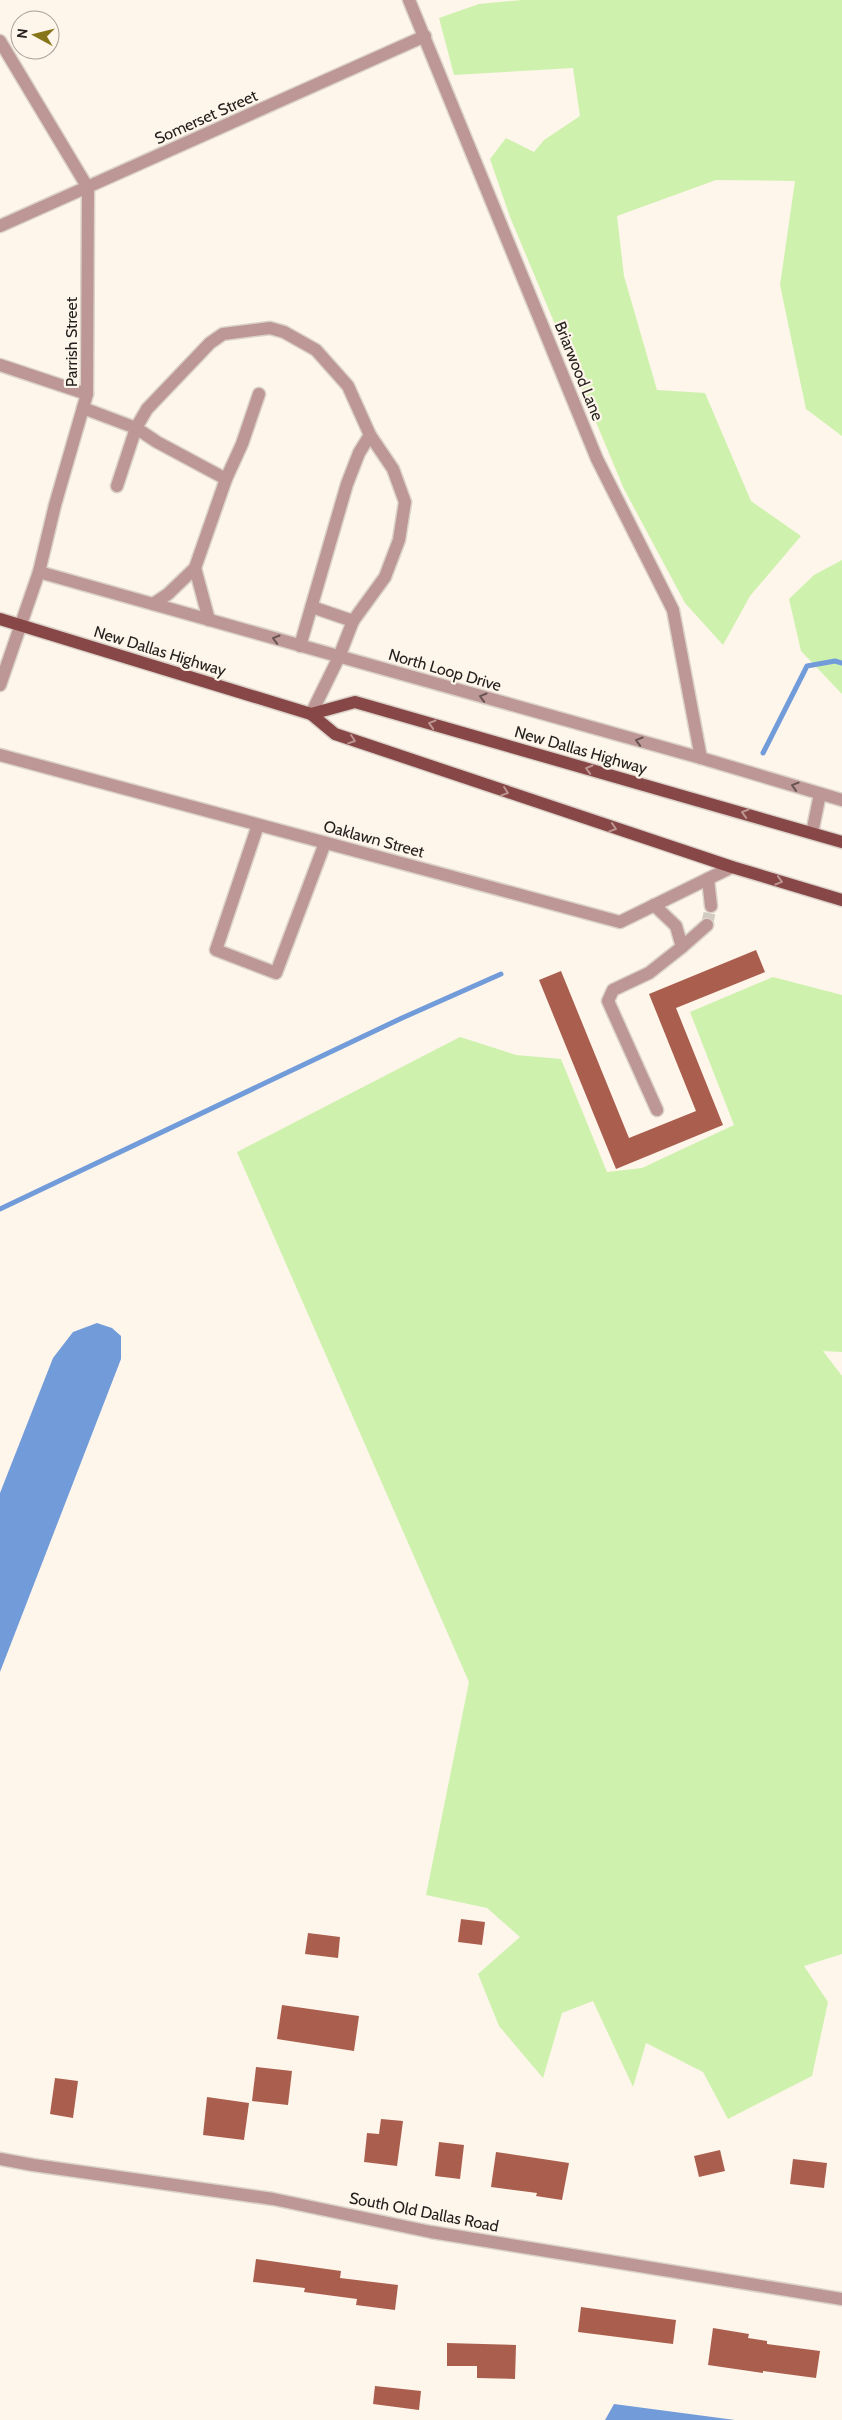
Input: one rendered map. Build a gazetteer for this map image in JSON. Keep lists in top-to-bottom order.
{
  "streets": {
    "main road": ["New Dallas Highway"],
    "street": [
      "Somerset Street",
      "Parrish Street",
      "Briarwood Lane",
      "North Loop Drive",
      "Oaklawn Street",
      "South Old Dallas Road"
    ]
  },
  "crossings": [
    ["Somerset Street", "Parrish Street"],
    ["Somerset Street", "Briarwood Lane"],
    ["Parrish Street", "New Dallas Highway"],
    ["Parrish Street", "North Loop Drive"],
    ["Briarwood Lane", "North Loop Drive"],
    ["New Dallas Highway", "Oaklawn Street"]
  ],
  "one_way": ["North Loop Drive"],
  "north": "left"
}
